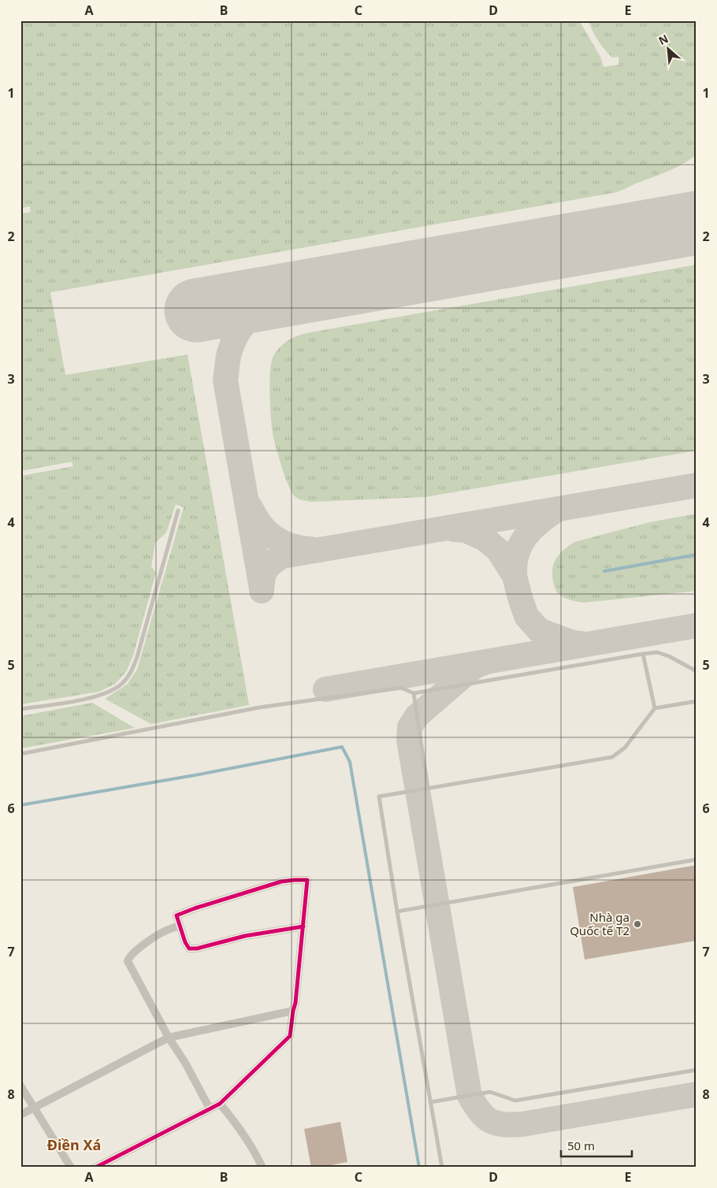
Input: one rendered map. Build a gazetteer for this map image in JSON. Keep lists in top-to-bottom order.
{
  "districts": ["Điền Xá"],
  "places": ["Nhà ga Quốc tế T2"],
  "scale_bar": "50 m",
  "north": "top left",
  "grid": {
    "columns": [
      "A",
      "B",
      "C",
      "D",
      "E"
    ],
    "rows": [
      "1",
      "2",
      "3",
      "4",
      "5",
      "6",
      "7",
      "8"
    ]
  }
}
